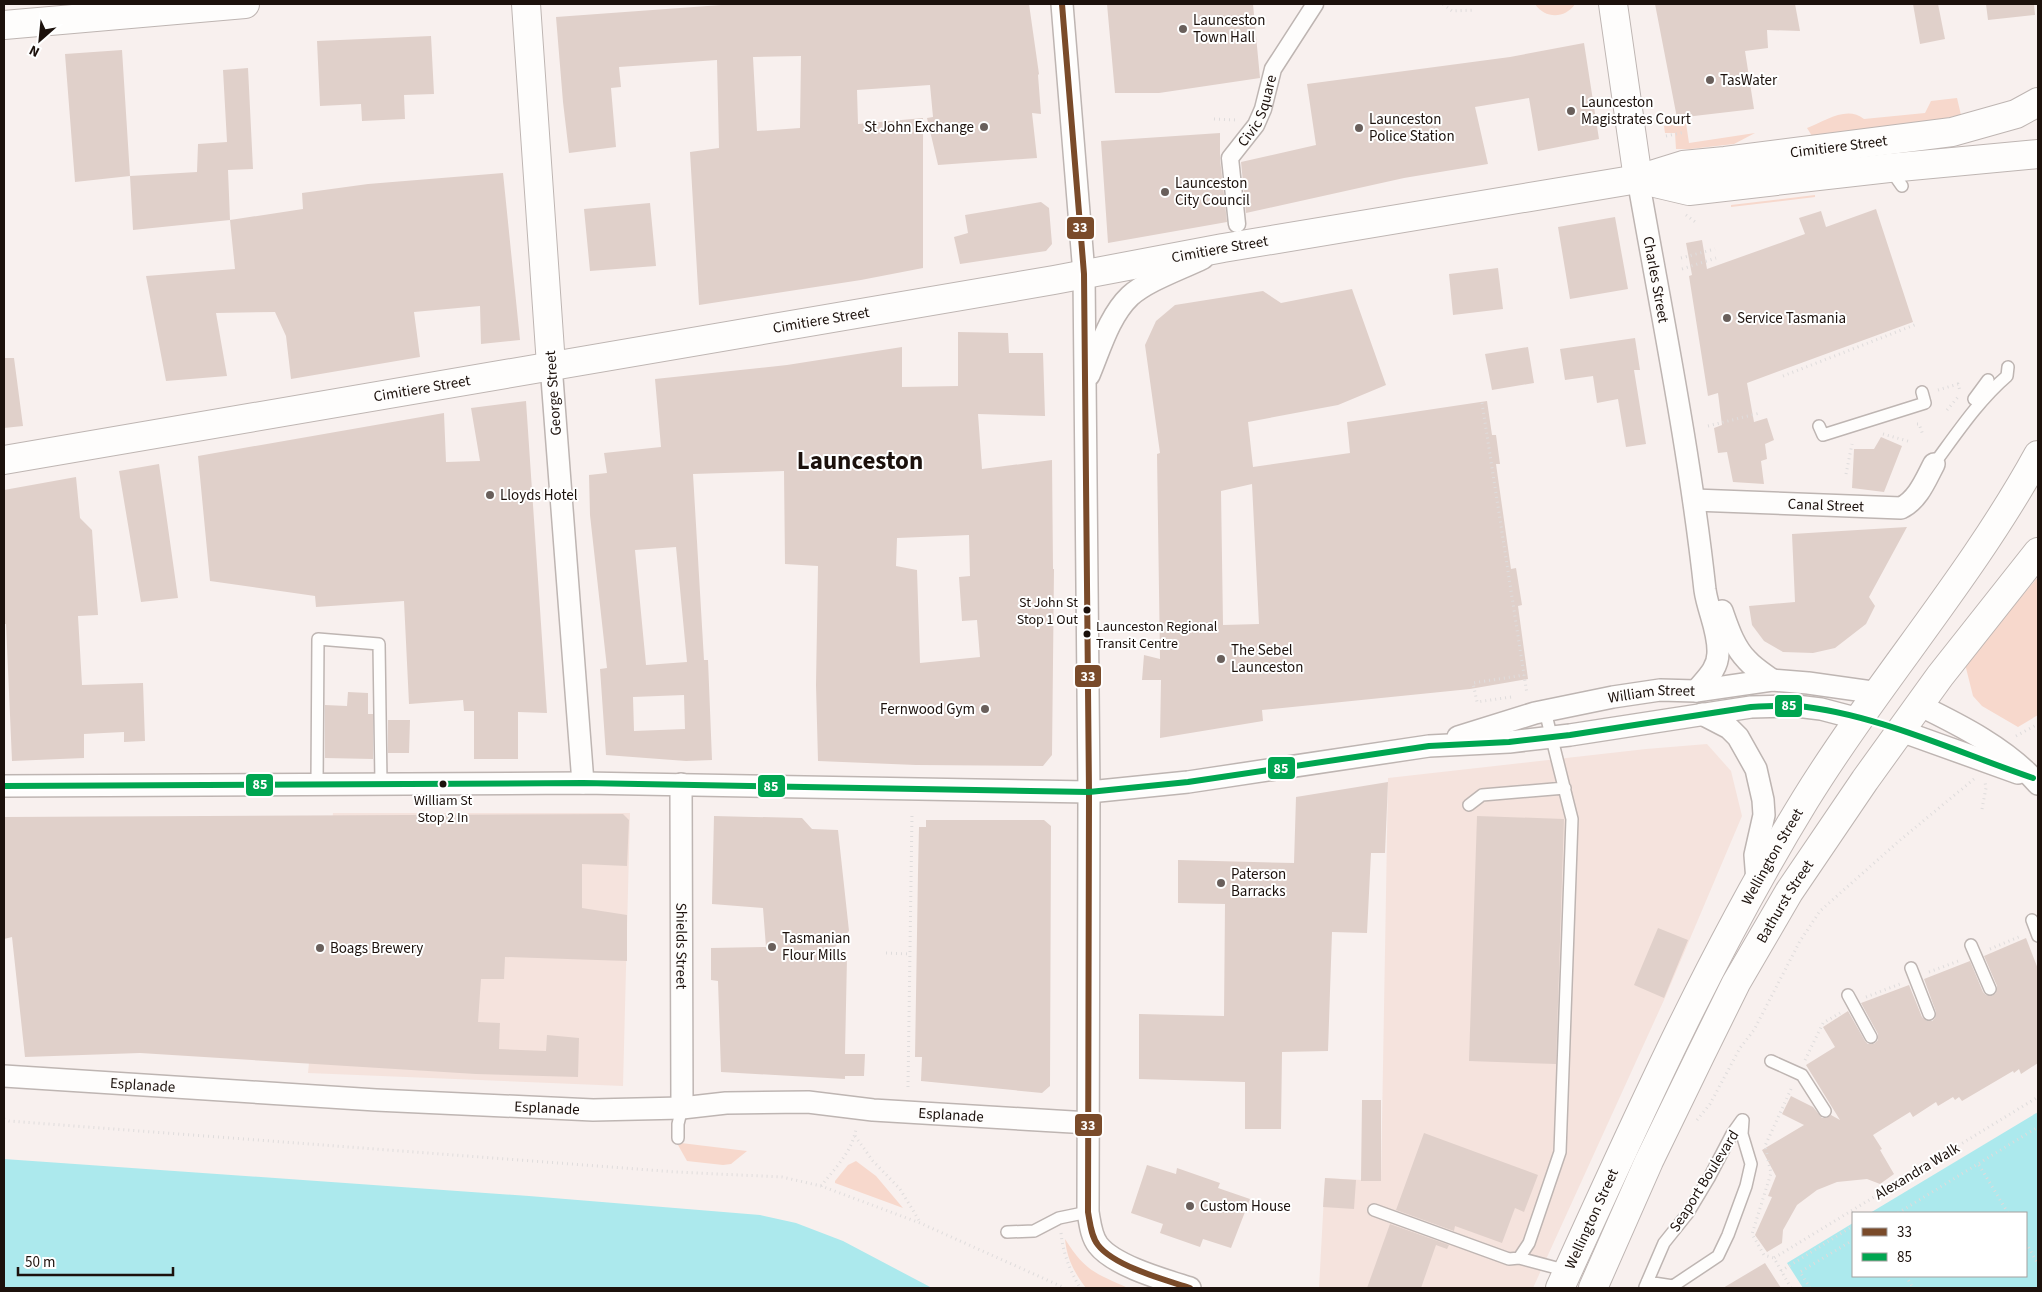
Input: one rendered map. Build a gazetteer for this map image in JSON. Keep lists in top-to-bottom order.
{
  "streets": {
    "main road": [
      "Cimitiere Street",
      "Charles Street",
      "George Street",
      "Wellington Street",
      "Bathurst Street"
    ],
    "street": [
      "Civic Square",
      "Canal Street",
      "William Street",
      "Shields Street",
      "Esplanade"
    ],
    "lane": ["Seaport Boulevard"],
    "path": ["Alexandra Walk"]
  },
  "crossings": [
    ["Cimitiere Street", "Charles Street"],
    ["Cimitiere Street", "George Street"],
    ["Charles Street", "Canal Street"],
    ["Charles Street", "William Street"],
    ["George Street", "William Street"],
    ["William Street", "Wellington Street"],
    ["William Street", "Shields Street"],
    ["Shields Street", "Esplanade"]
  ],
  "districts": ["Launceston"],
  "places": [
    "Launceston Town Hall",
    "TasWater",
    "Launceston Magistrates Court",
    "St John Exchange",
    "Launceston Police Station",
    "Launceston City Council",
    "Service Tasmania",
    "Lloyds Hotel",
    "St John St Stop 1 Out",
    "Launceston Regional Transit Centre",
    "The Sebel Launceston",
    "Fernwood Gym",
    "William St Stop 2 In",
    "Paterson Barracks",
    "Tasmanian Flour Mills",
    "Boags Brewery",
    "Custom House"
  ],
  "lines": ["transit line 33", "transit line 85"],
  "legend": ["33", "85"],
  "scale_bar": "50 m",
  "north": "bottom left"
}
